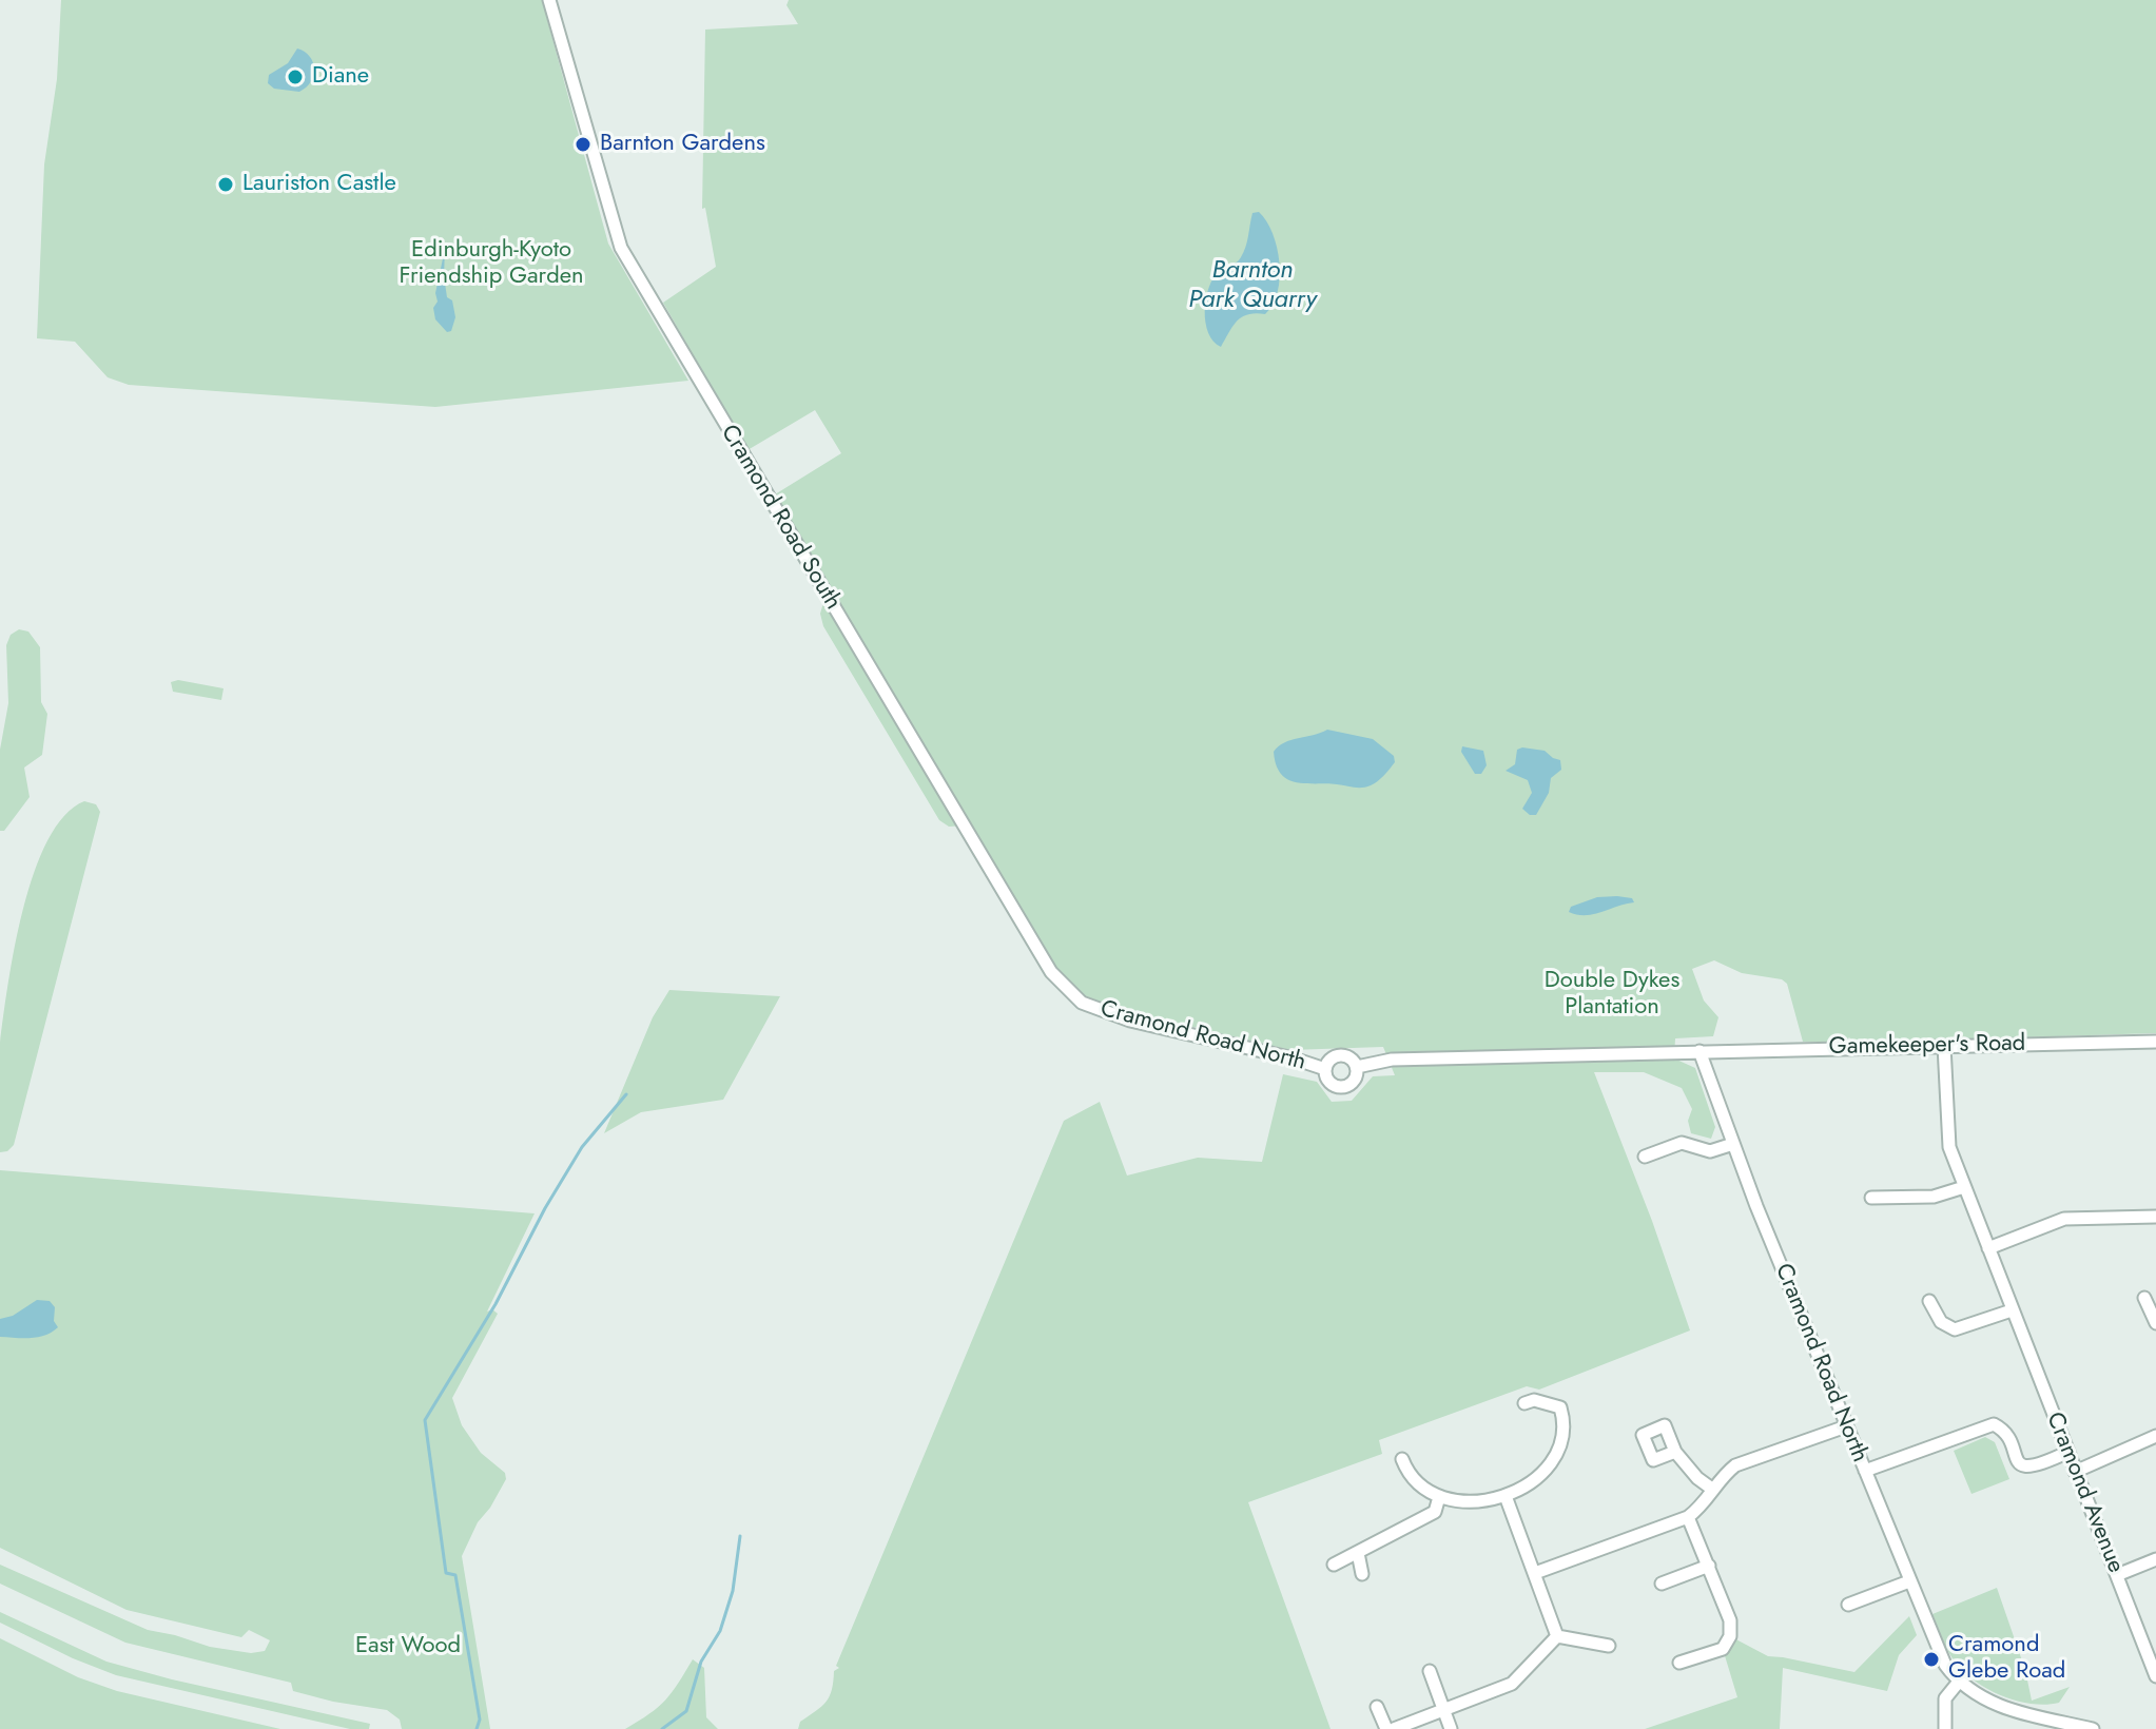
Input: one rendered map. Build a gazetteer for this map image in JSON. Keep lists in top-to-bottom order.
{
  "streets": {
    "street": [
      "Cramond Road South",
      "Cramond Road North",
      "Gamekeeper's Road",
      "Cramond Avenue"
    ]
  },
  "crossings": [
    ["Cramond Road South", "Cramond Road North"],
    ["Cramond Road North", "Gamekeeper's Road"],
    ["Gamekeeper's Road", "Cramond Avenue"]
  ],
  "water": ["Barnton Park Quarry"],
  "parks": ["Edinburgh-Kyoto Friendship Garden", "Double Dykes Plantation", "East Wood"],
  "places": [
    "Diane",
    "Barnton Gardens",
    "Lauriston Castle",
    "Cramond Glebe Road"
  ]
}
